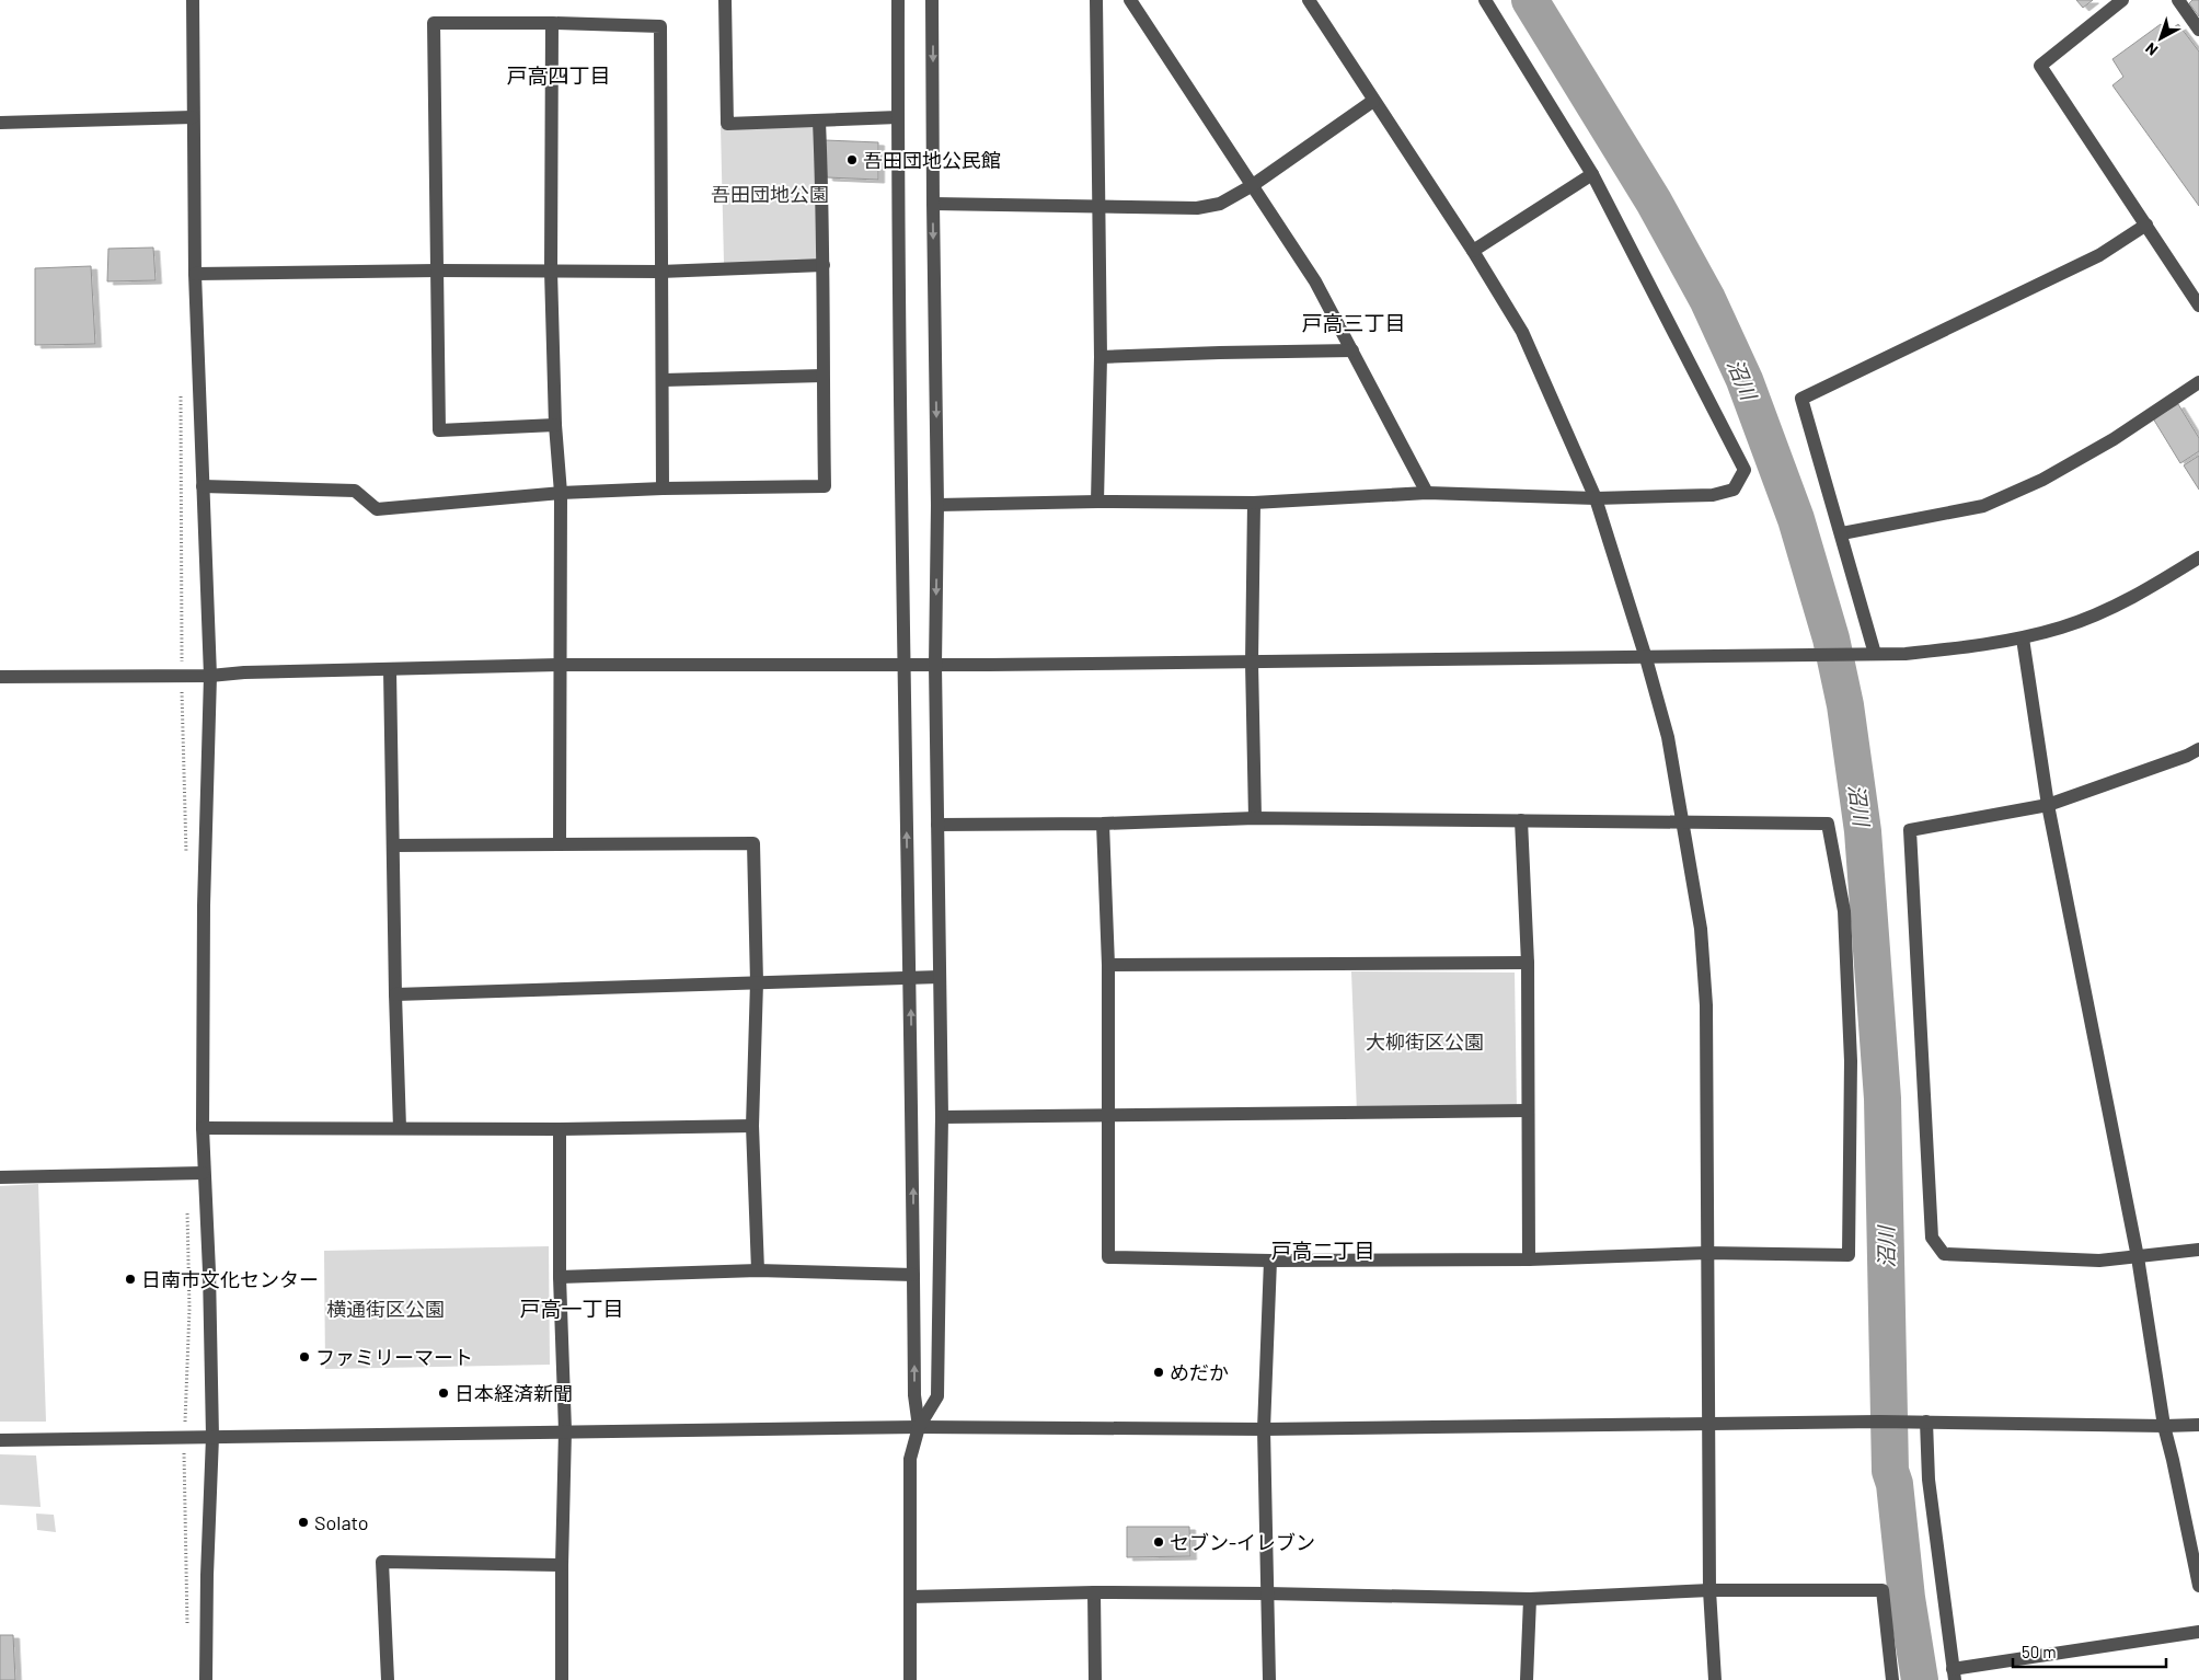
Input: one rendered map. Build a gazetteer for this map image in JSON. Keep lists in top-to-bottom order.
{
  "districts": [
    "戸高四丁目",
    "戸高三丁目",
    "戸高二丁目",
    "戸高一丁目"
  ],
  "water": ["沼川"],
  "parks": ["吾田団地公園", "大柳街区公園", "横通街区公園"],
  "places": [
    "吾田団地公民館",
    "日南市文化センター",
    "ファミリーマート",
    "めだか",
    "日本経済新聞",
    "Solato",
    "セブン-イレブン"
  ],
  "scale_bar": "50 m",
  "north": "bottom left"
}
